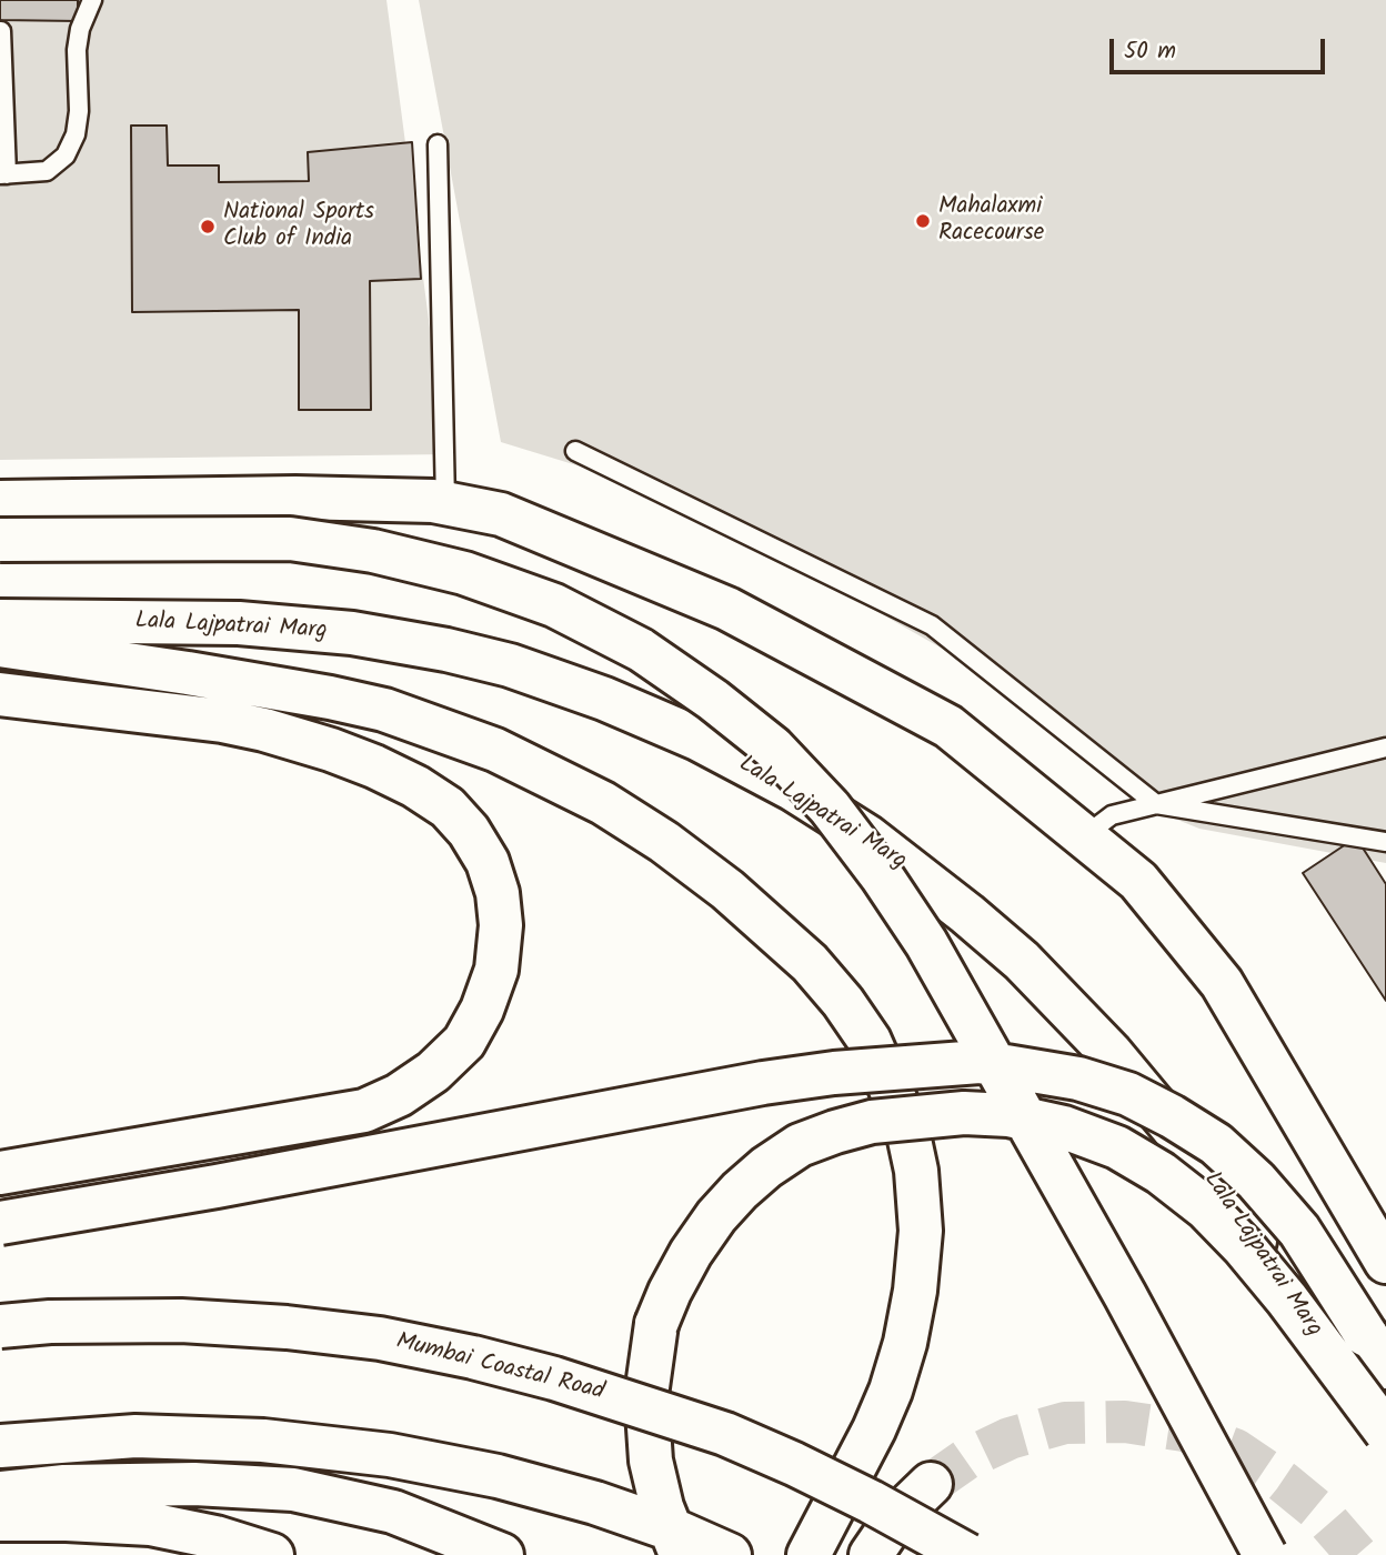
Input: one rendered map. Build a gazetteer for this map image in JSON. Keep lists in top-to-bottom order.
{
  "streets": {
    "main road": ["Lala Lajpatrai Marg", "Mumbai Coastal Road"]
  },
  "places": ["Mahalaxmi Racecourse", "National Sports Club of India"],
  "scale_bar": "50 m"
}
